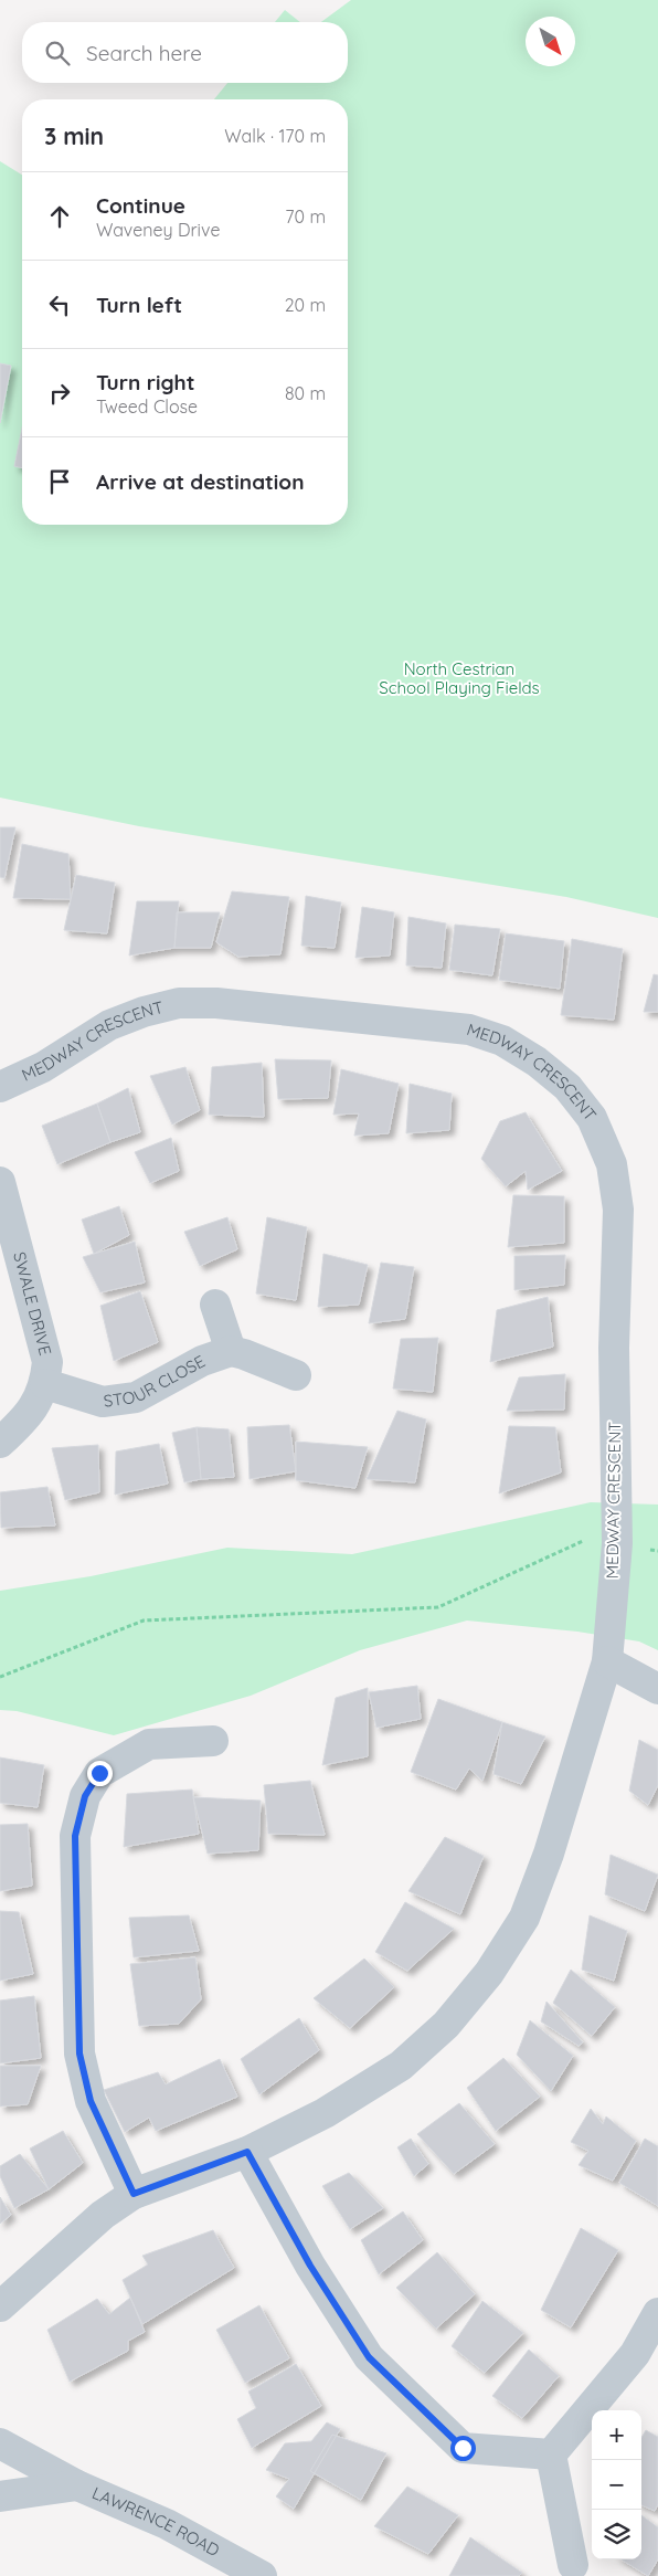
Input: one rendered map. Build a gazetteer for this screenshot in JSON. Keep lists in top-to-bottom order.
{
  "streets": {
    "street": [
      "MEDWAY CRESCENT",
      "SWALE DRIVE",
      "STOUR CLOSE",
      "LAWRENCE ROAD"
    ]
  },
  "crossings": [
    ["SWALE DRIVE", "STOUR CLOSE"]
  ],
  "parks": ["North Cestrian School Playing Fields"],
  "north": "bottom right",
  "page": {
    "search": "Search here",
    "heading": ["3 min", "Walk · 170 m"],
    "list": [
      ["Continue", "Waveney Drive", "70 m"],
      ["Turn left", "20 m"],
      ["Turn right", "Tweed Close", "80 m"],
      "Arrive at destination"
    ],
    "map_buttons": ["+", "−"]
  }
}
